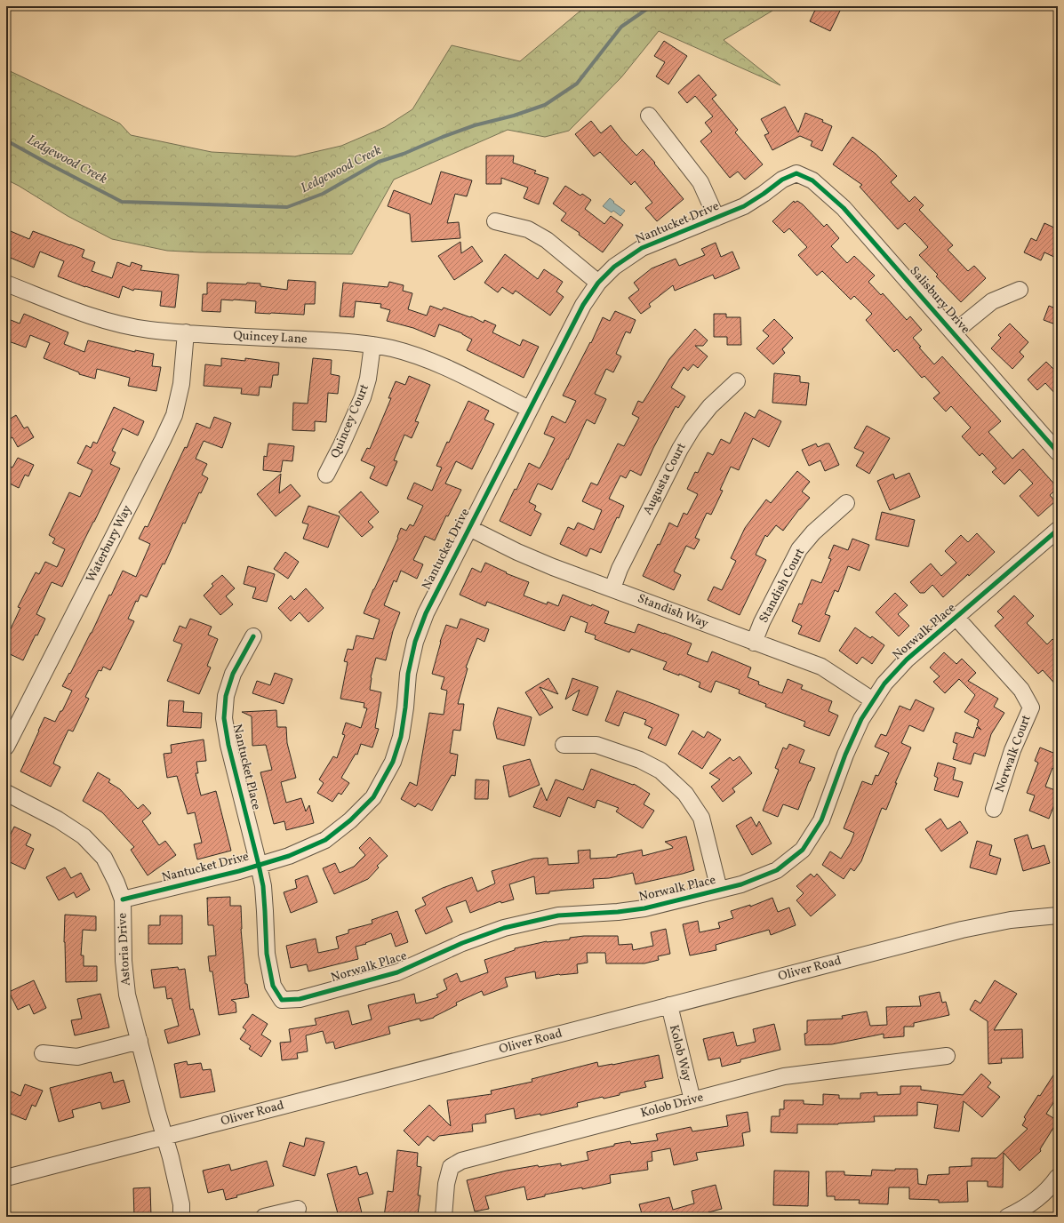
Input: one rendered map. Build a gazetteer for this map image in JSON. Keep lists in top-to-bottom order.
{
  "streets": {
    "street": [
      "Nantucket Drive",
      "Salisbury Drive",
      "Quincey Lane",
      "Quincey Court",
      "Augusta Court",
      "Waterbury Way",
      "Standish Court",
      "Standish Way",
      "Norwalk Place",
      "Norwalk Court",
      "Nantucket Place",
      "Astoria Drive",
      "Oliver Road",
      "Kolob Way",
      "Kolob Drive"
    ]
  },
  "crossings": [
    ["Nantucket Drive", "Salisbury Drive"],
    ["Nantucket Drive", "Quincey Lane"],
    ["Nantucket Drive", "Standish Way"],
    ["Nantucket Drive", "Norwalk Place"],
    ["Nantucket Drive", "Nantucket Place"],
    ["Nantucket Drive", "Astoria Drive"],
    ["Quincey Lane", "Quincey Court"],
    ["Quincey Lane", "Waterbury Way"],
    ["Augusta Court", "Standish Way"],
    ["Standish Court", "Standish Way"],
    ["Standish Way", "Norwalk Place"],
    ["Norwalk Place", "Norwalk Court"],
    ["Norwalk Place", "Nantucket Place"],
    ["Astoria Drive", "Oliver Road"],
    ["Oliver Road", "Kolob Way"],
    ["Kolob Way", "Kolob Drive"]
  ],
  "water": ["Ledgewood Creek"]
}
